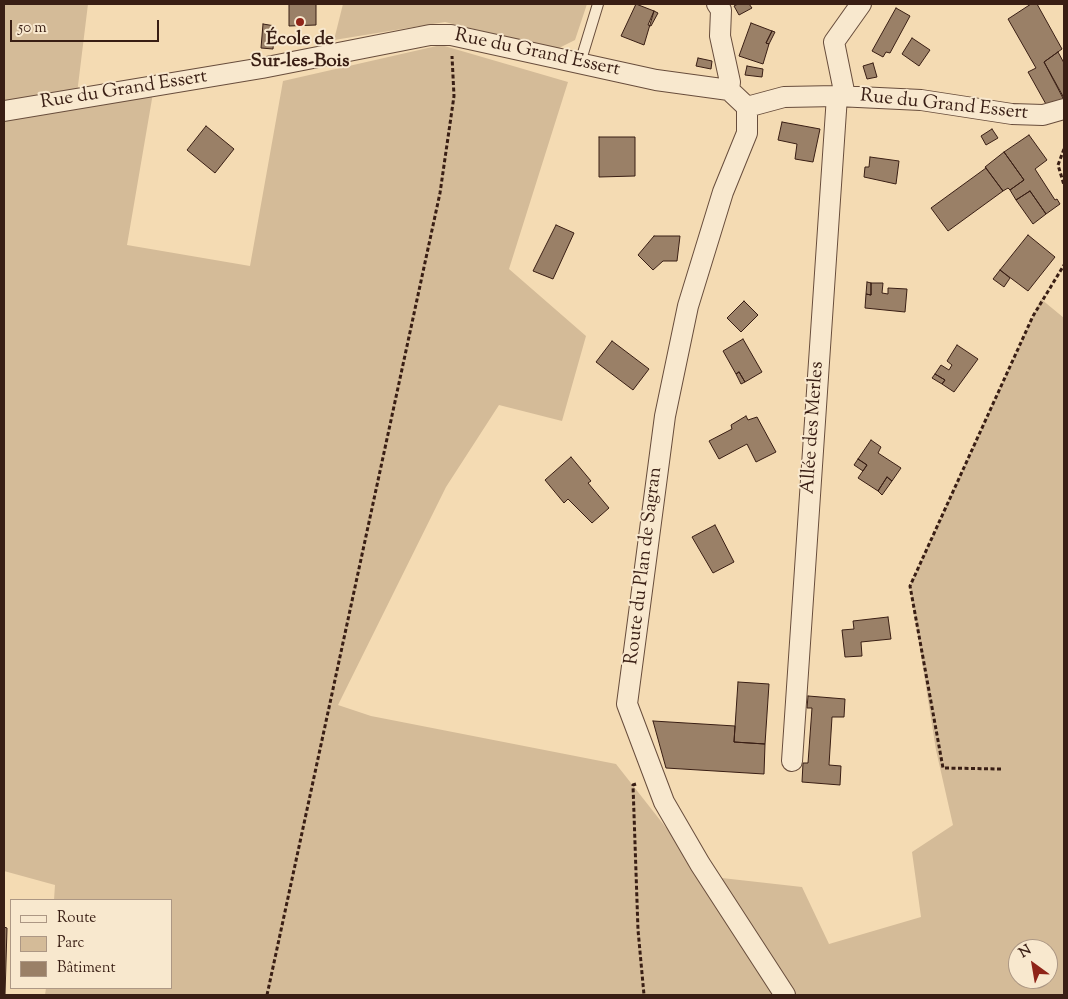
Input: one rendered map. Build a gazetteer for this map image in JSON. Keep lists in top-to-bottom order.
{
  "streets": {
    "street": ["Rue du Grand Essert", "Allée des Merles", "Route du Plan de Sagran"]
  },
  "crossings": [
    ["Rue du Grand Essert", "Allée des Merles"],
    ["Rue du Grand Essert", "Route du Plan de Sagran"]
  ],
  "places": ["École de Sur-les-Bois"],
  "legend": ["Route", "Parc", "Bâtiment"],
  "scale_bar": "50 m",
  "north": "top left"
}
